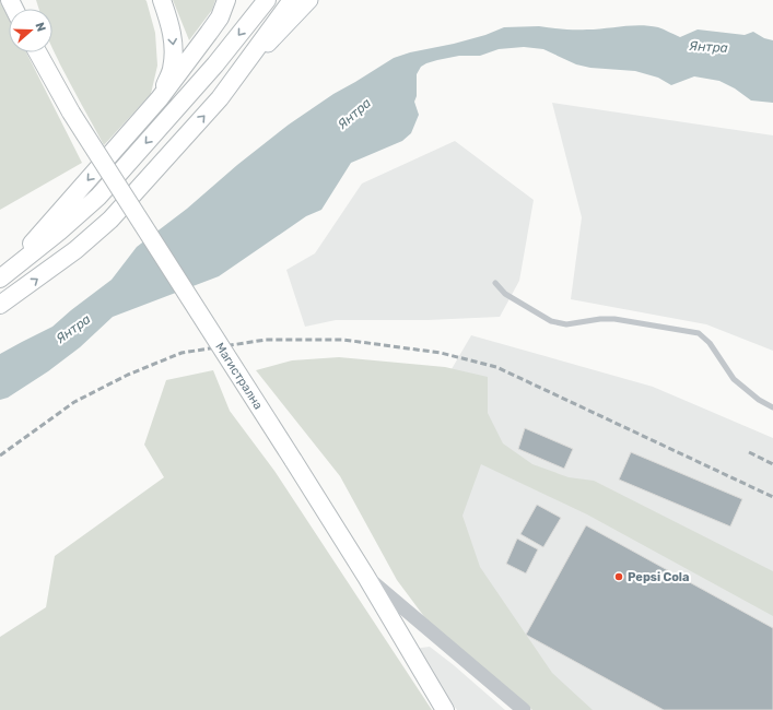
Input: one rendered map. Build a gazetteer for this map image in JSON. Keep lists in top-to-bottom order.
{
  "streets": {
    "main road": ["Магистрална"]
  },
  "water": ["Янтра"],
  "places": ["Pepsi Cola"],
  "north": "right"
}
